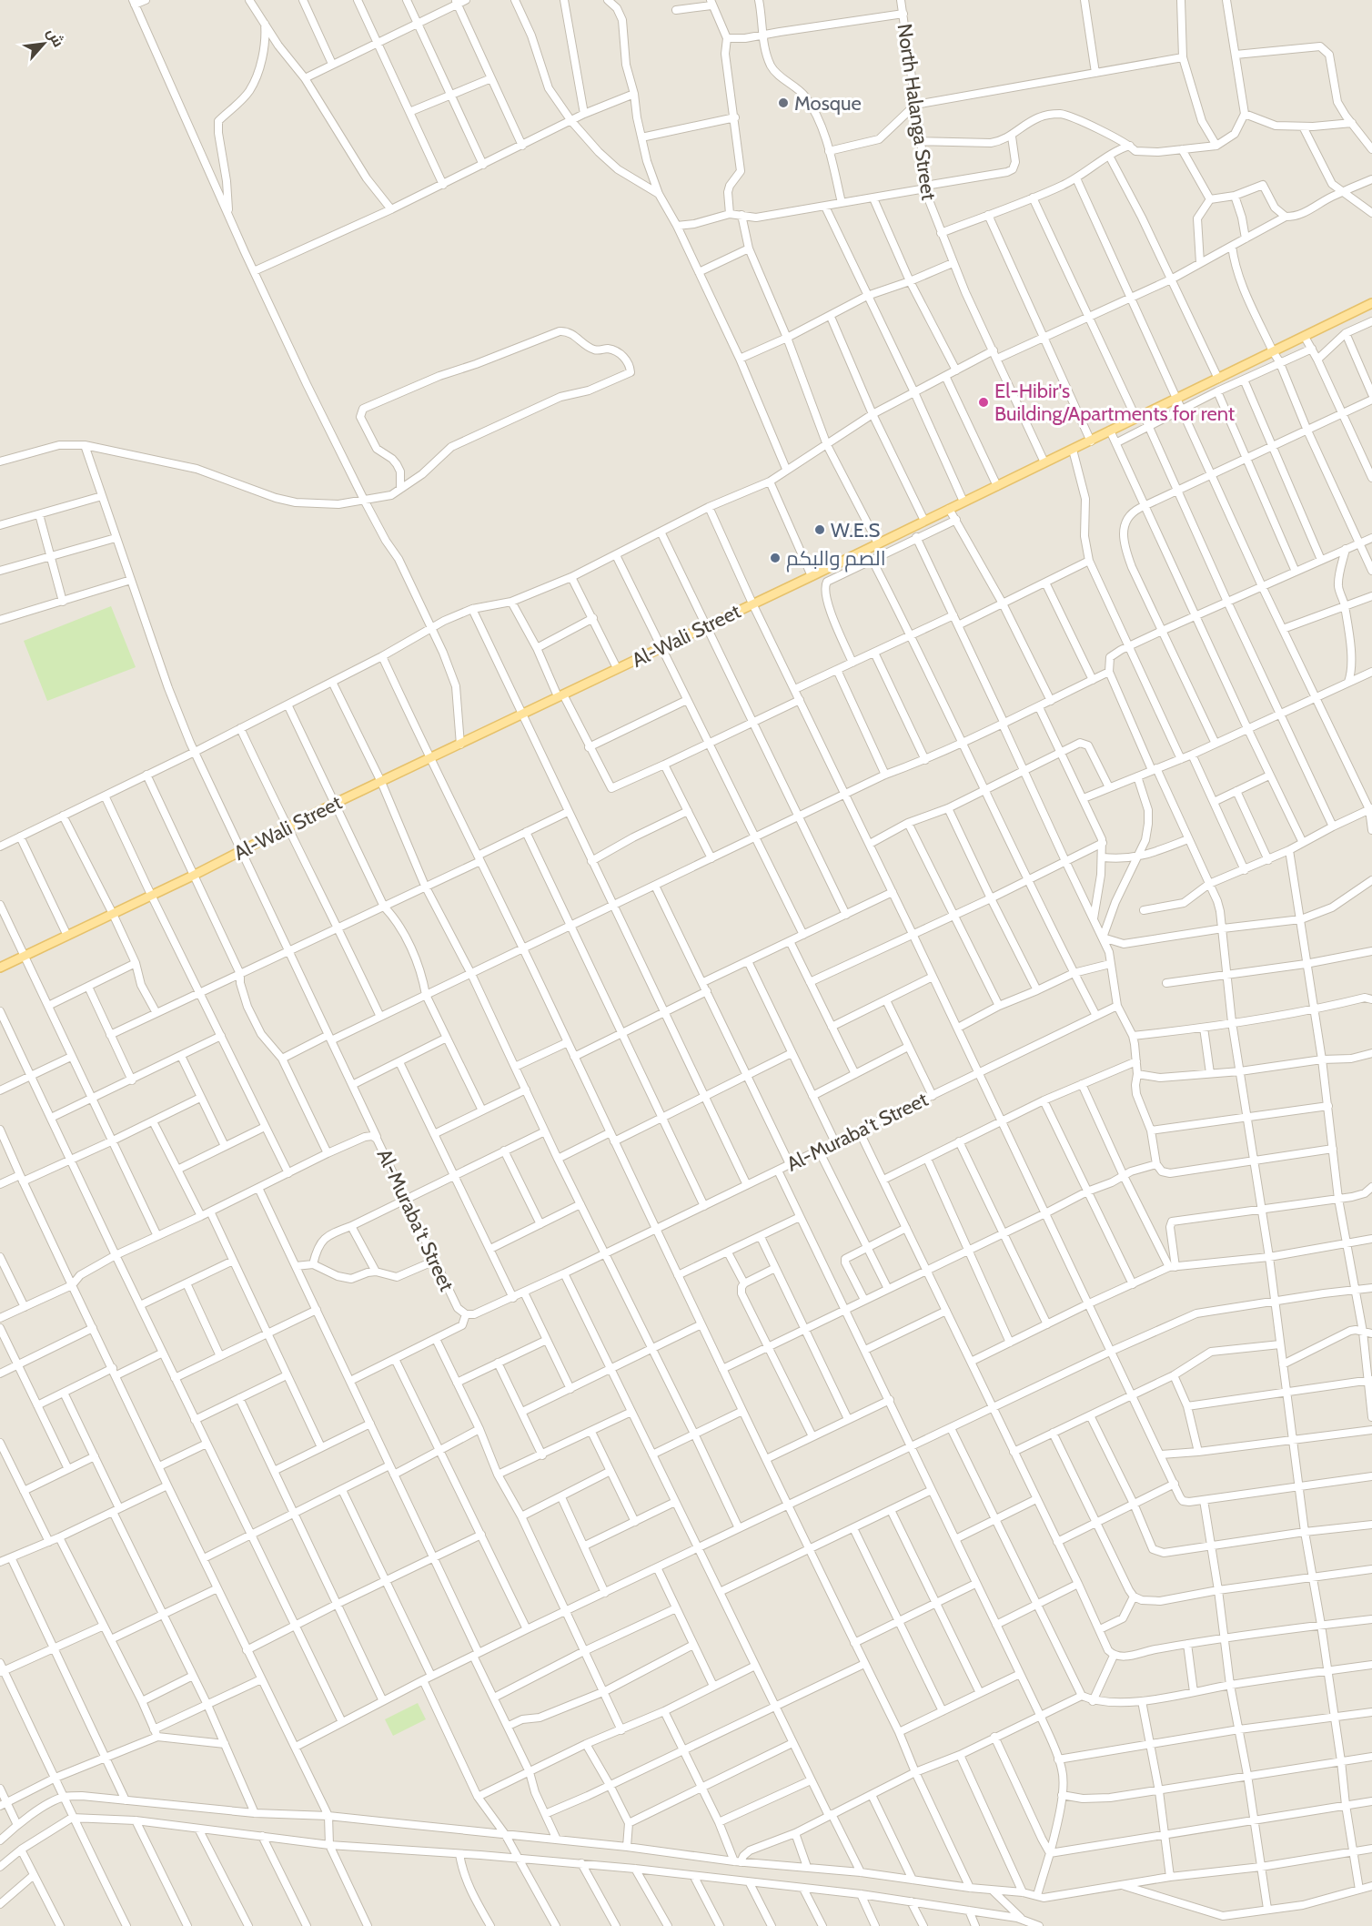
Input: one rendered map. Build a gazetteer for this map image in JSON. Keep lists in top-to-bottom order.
{
  "streets": {
    "main road": ["Al-Wali Street"],
    "street": ["North Halanga Street", "Al-Muraba't Street"]
  },
  "crossings": [
    ["North Halanga Street", "Al-Wali Street"]
  ],
  "places": [
    "Mosque",
    "El-Hibir's Building/Apartments for rent",
    "W.E.S",
    "الصم والبكم"
  ],
  "north": "top right"
}
